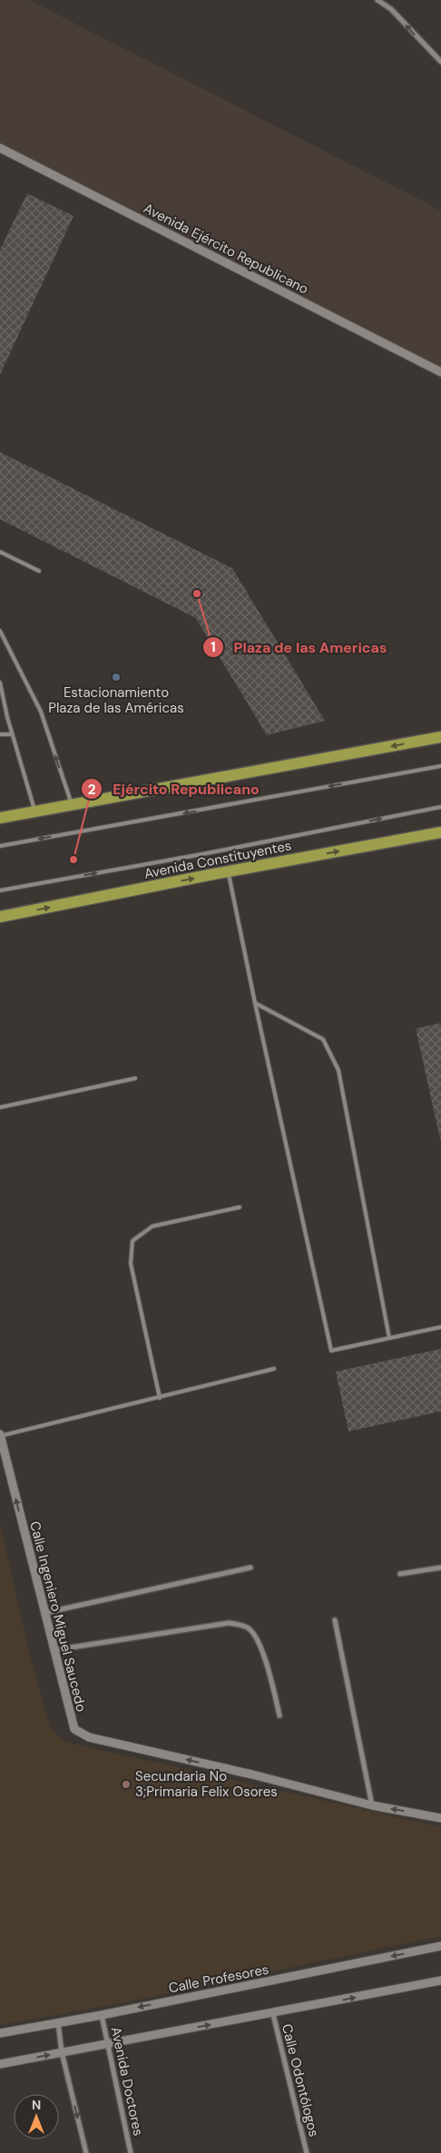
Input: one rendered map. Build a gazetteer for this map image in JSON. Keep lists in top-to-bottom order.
{
  "streets": {
    "main road": ["Avenida Constituyentes"],
    "street": [
      "Avenida Ejército Republicano",
      "Calle Ingeniero Miguel Saucedo",
      "Calle Profesores",
      "Calle Odontólogos",
      "Avenida Doctores"
    ]
  },
  "crossings": [
    ["Calle Profesores", "Avenida Doctores"]
  ],
  "one_way": ["Calle Ingeniero Miguel Saucedo"],
  "places": [
    "Plaza de las Americas",
    "Estacionamiento Plaza de las Américas",
    "Ejército Republicano",
    "Secundaria No 3;Primaria Felix Osores"
  ],
  "north": "top"
}
